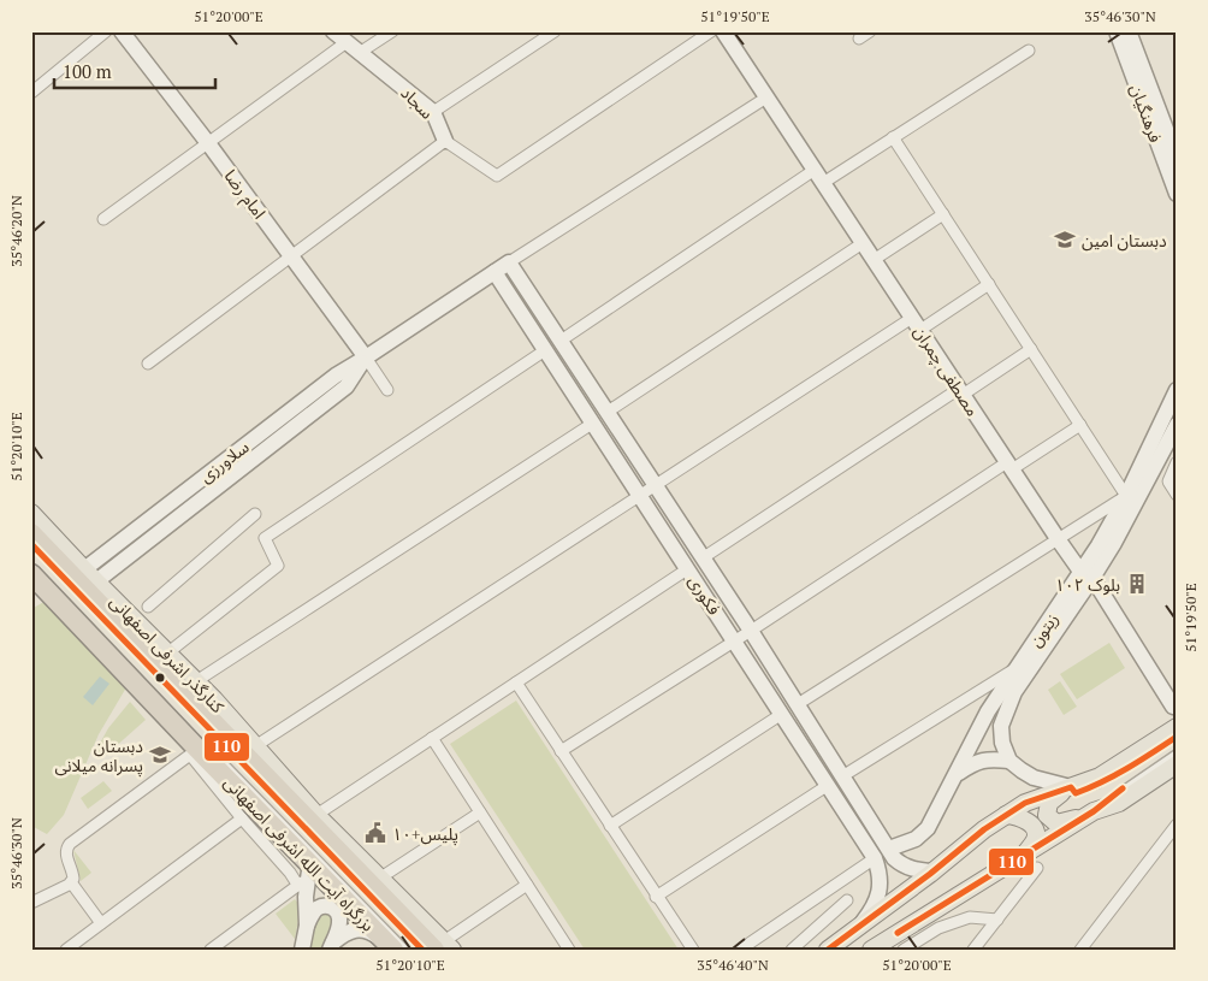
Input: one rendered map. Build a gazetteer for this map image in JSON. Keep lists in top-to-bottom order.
{
  "streets": {
    "highway": ["بزرگراه آیت الله اشرفی اصفهانی"],
    "main road": ["کنارگذر اشرفی اصفهانی"],
    "street": [
      "سجاد",
      "فرهنگیان",
      "امام رضا",
      "مصطفی چمران",
      "سلاورزی",
      "فکوری",
      "زیتون"
    ]
  },
  "crossings": [
    ["امام رضا", "سلاورزی"],
    ["مصطفی چمران", "زیتون"],
    ["سلاورزی", "فکوری"],
    ["سلاورزی", "کنارگذر اشرفی اصفهانی"],
    ["فکوری", "زیتون"],
    ["کنارگذر اشرفی اصفهانی", "بزرگراه آیت الله اشرفی اصفهانی"]
  ],
  "places": {
    "school or university": ["دبستان امین", "دبستان پسرانه میلانی"],
    "building": ["بلوک ۱۰۲"],
    "public building": ["پلیس+۱۰"]
  },
  "lines": ["transit line 110"],
  "scale_bar": "100 m",
  "coordinates": [
    "51°20'00\"E",
    "51°19'50\"E",
    "35°46'30\"N",
    "35°46'20\"N",
    "51°20'10\"E",
    "35°46'40\"N"
  ]
}
